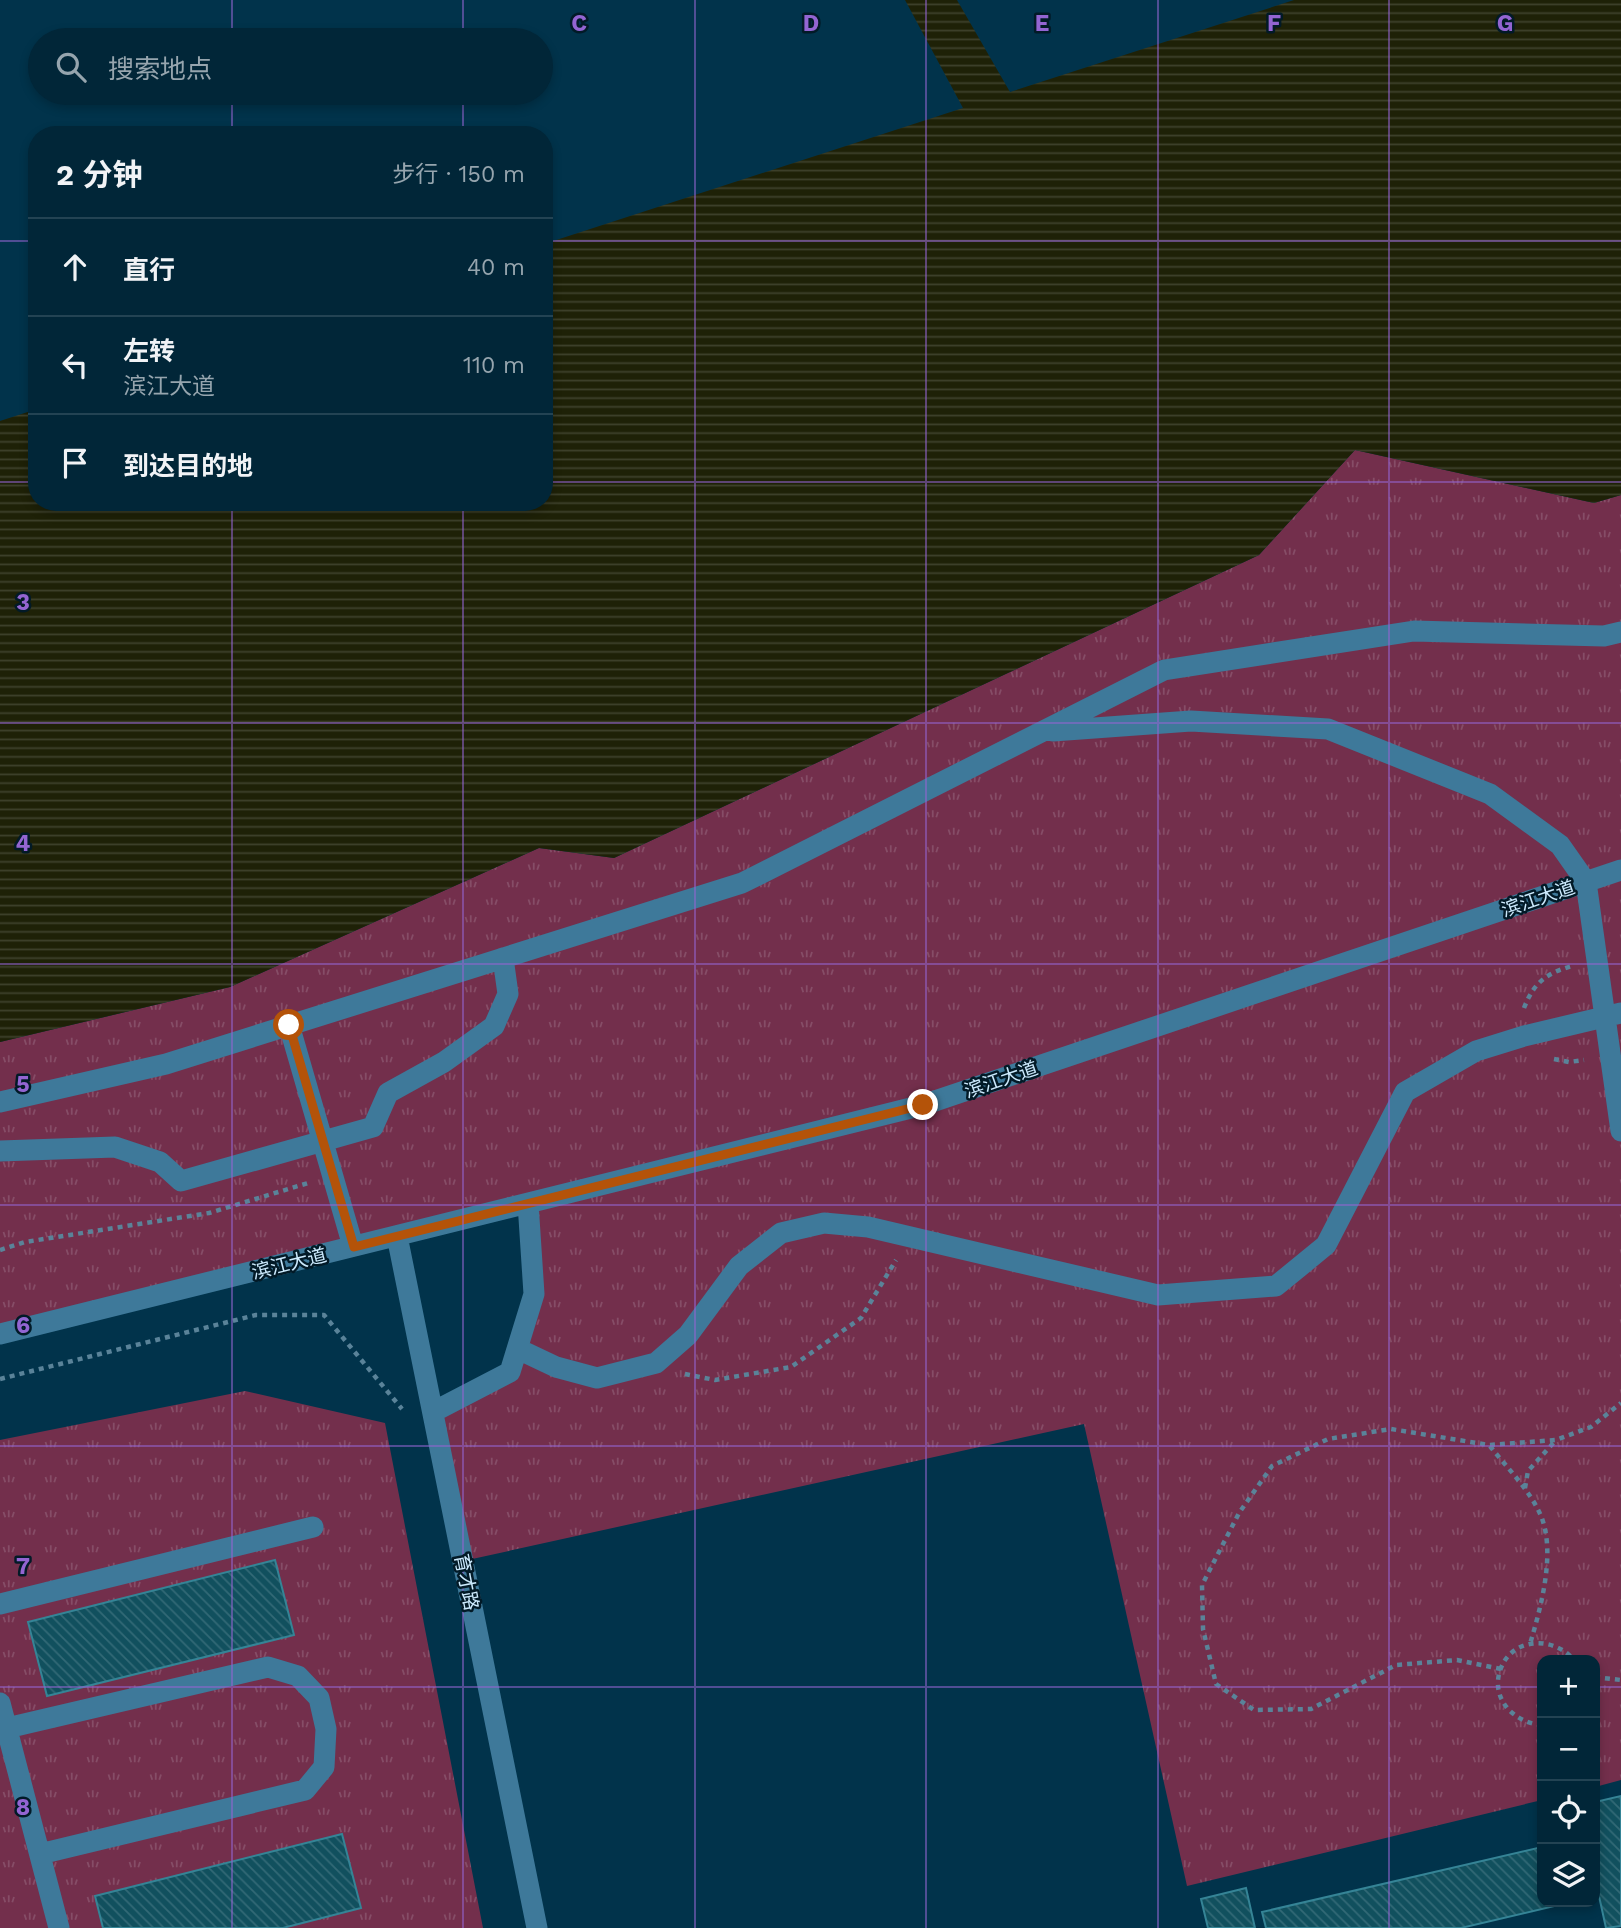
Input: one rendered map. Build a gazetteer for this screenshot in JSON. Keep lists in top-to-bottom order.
{
  "streets": {
    "street": ["滨江大道", "育才路"]
  },
  "crossings": [
    ["滨江大道", "育才路"]
  ],
  "page": {
    "search": "搜索地点",
    "heading": ["2 分钟", "步行 · 150 m"],
    "list": [
      ["直行", "40 m"],
      ["左转", "滨江大道", "110 m"],
      "到达目的地"
    ],
    "map_buttons": ["+", "−"]
  },
  "grid": {
    "columns": [
      "C",
      "D",
      "E",
      "F",
      "G"
    ],
    "rows": [
      "3",
      "4",
      "5",
      "6",
      "7",
      "8"
    ]
  }
}
